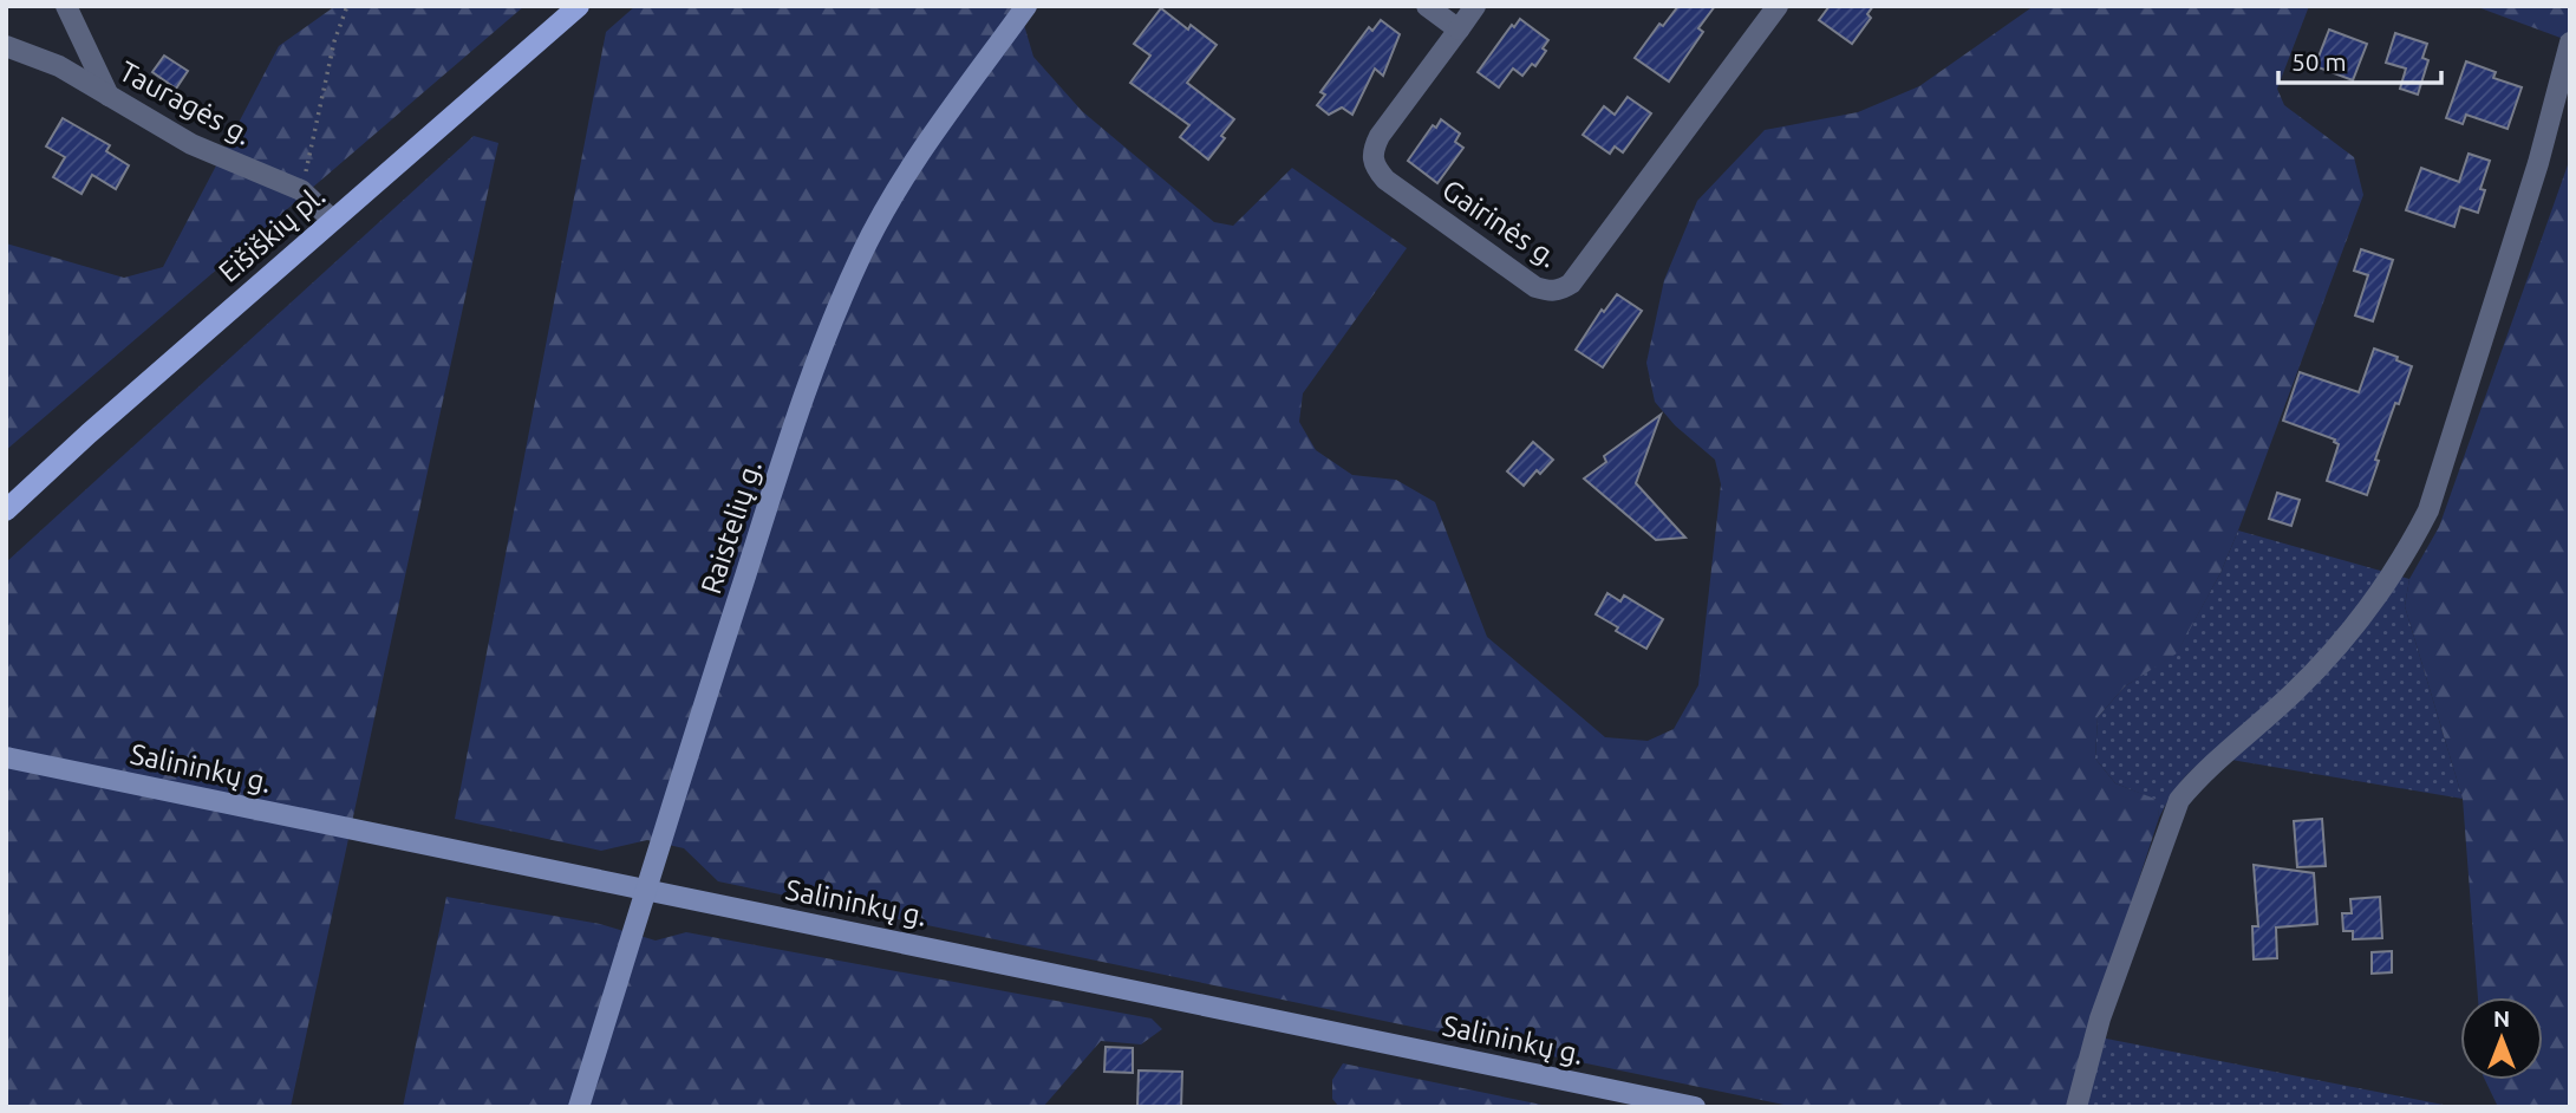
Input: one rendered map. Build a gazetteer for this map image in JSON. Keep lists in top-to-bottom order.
{
  "streets": {
    "main road": ["Eišiškių pl.", "Raistelių g.", "Salininkų g."],
    "street": ["Tauragės g.", "Gairinės g."]
  },
  "crossings": [
    ["Tauragės g.", "Eišiškių pl."],
    ["Raistelių g.", "Salininkų g."]
  ],
  "scale_bar": "50 m",
  "north": "top"
}
